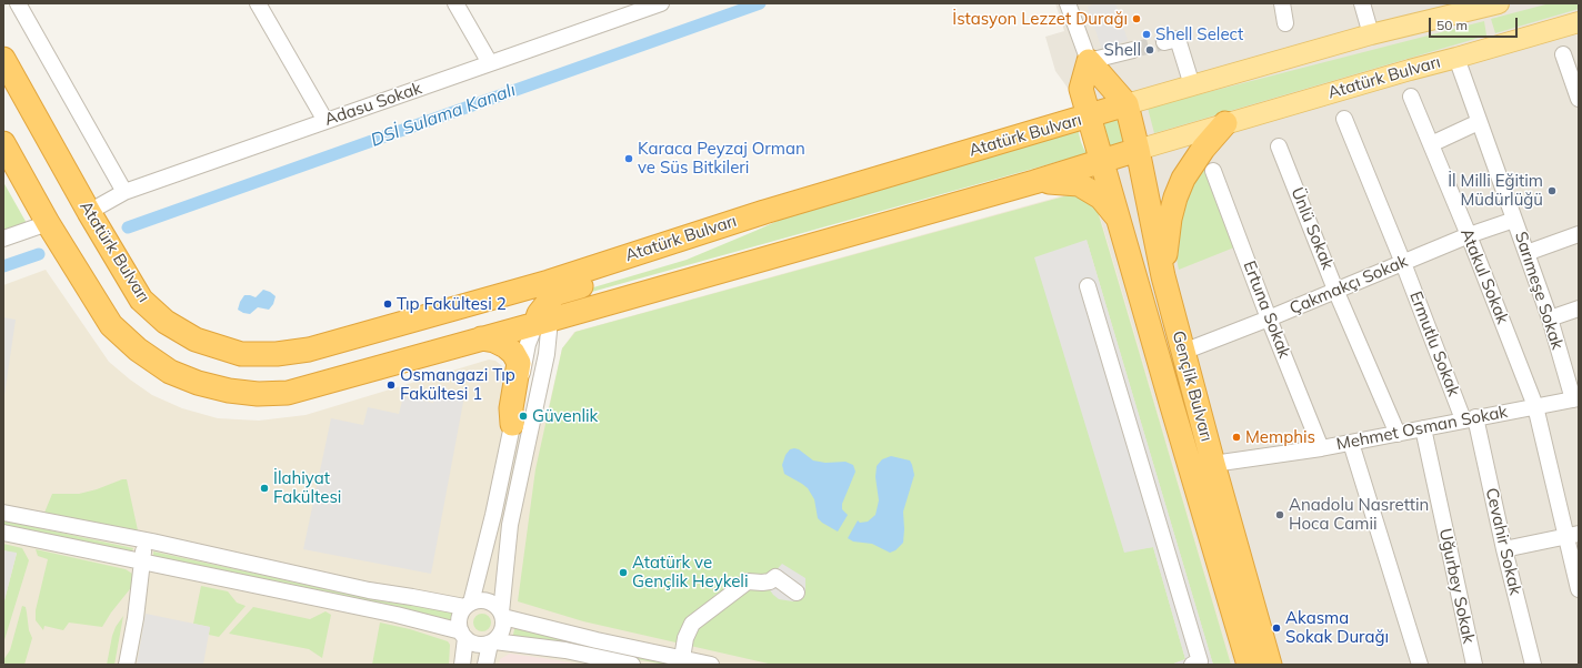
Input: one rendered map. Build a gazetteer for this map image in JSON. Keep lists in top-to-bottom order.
{
  "streets": {
    "highway": ["Atatürk Bulvarı", "Gençlik Bulvarı"],
    "street": [
      "Adasu Sokak",
      "Ünlü Sokak",
      "Atakul Sokak",
      "Çakmakçı Sokak",
      "Sarımeşe Sokak",
      "Ertuna Sokak",
      "Ermutlu Sokak",
      "Mehmet Osman Sokak",
      "Cevahir Sokak",
      "Uğurbey Sokak"
    ]
  },
  "crossings": [
    ["Atatürk Bulvarı", "Adasu Sokak"],
    ["Atatürk Bulvarı", "Sarımeşe Sokak"],
    ["Atatürk Bulvarı", "Gençlik Bulvarı"],
    ["Ünlü Sokak", "Çakmakçı Sokak"],
    ["Ünlü Sokak", "Mehmet Osman Sokak"],
    ["Atakul Sokak", "Çakmakçı Sokak"],
    ["Atakul Sokak", "Mehmet Osman Sokak"],
    ["Çakmakçı Sokak", "Sarımeşe Sokak"],
    ["Çakmakçı Sokak", "Ertuna Sokak"],
    ["Çakmakçı Sokak", "Ermutlu Sokak"],
    ["Çakmakçı Sokak", "Gençlik Bulvarı"],
    ["Sarımeşe Sokak", "Mehmet Osman Sokak"],
    ["Ertuna Sokak", "Mehmet Osman Sokak"],
    ["Ermutlu Sokak", "Mehmet Osman Sokak"],
    ["Ermutlu Sokak", "Cevahir Sokak"],
    ["Gençlik Bulvarı", "Mehmet Osman Sokak"],
    ["Mehmet Osman Sokak", "Cevahir Sokak"],
    ["Mehmet Osman Sokak", "Uğurbey Sokak"]
  ],
  "water": ["DSİ Sulama Kanalı"],
  "places": [
    "İstasyon Lezzet Durağı",
    "Shell Select",
    "Shell",
    "Karaca Peyzaj Orman ve Süs Bitkileri",
    "İl Milli Eğitim Müdürlüğü",
    "Tıp Fakültesi 2",
    "Osmangazi Tıp Fakültesi 1",
    "Güvenlik",
    "Memphis",
    "İlahiyat Fakültesi",
    "Anadolu Nasrettin Hoca Camii",
    "Atatürk ve Gençlik Heykeli",
    "Akasma Sokak Durağı"
  ],
  "scale_bar": "50 m"
}
